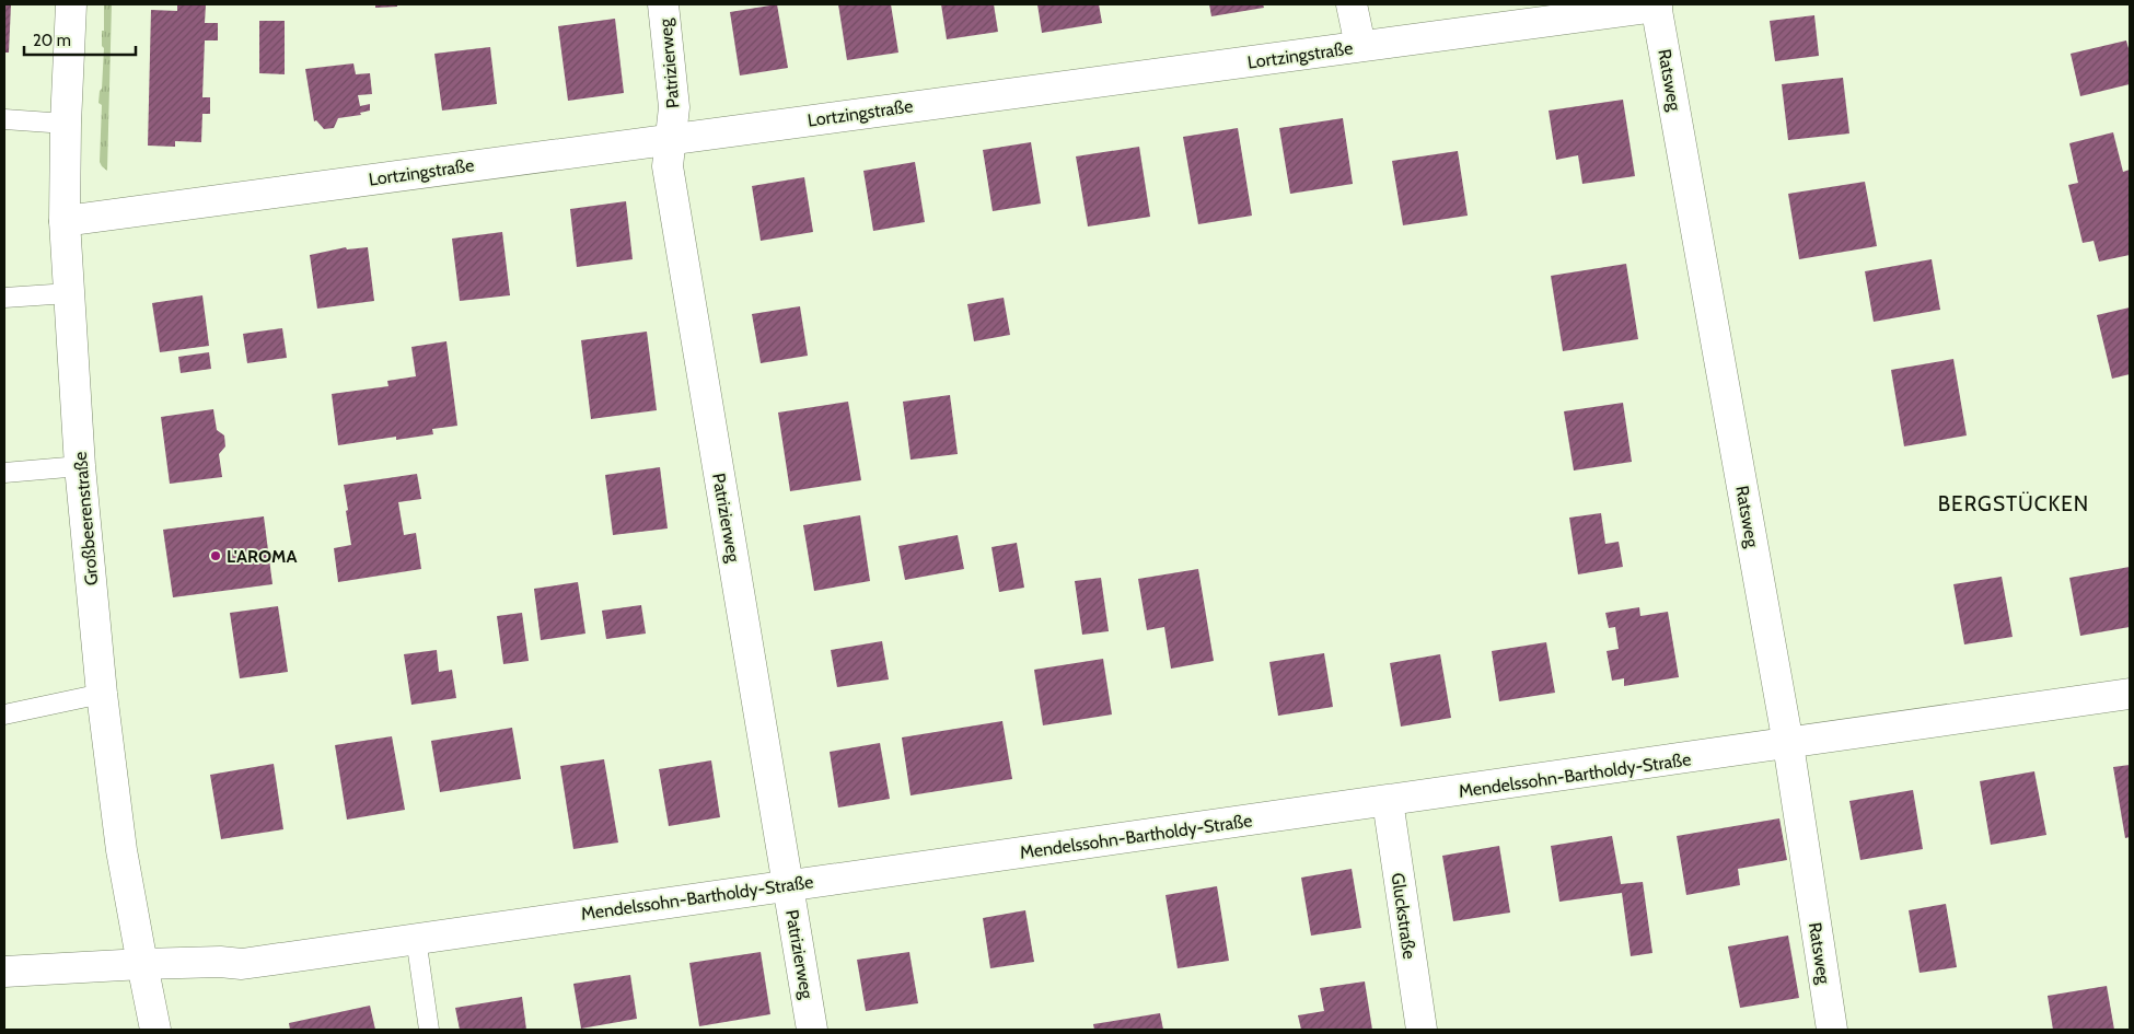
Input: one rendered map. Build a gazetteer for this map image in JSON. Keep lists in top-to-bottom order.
{
  "streets": {
    "street": [
      "Lortzingstraße",
      "Patrizierweg",
      "Ratsweg",
      "Großbeerenstraße",
      "Mendelssohn-Bartholdy-Straße",
      "Gluckstraße"
    ]
  },
  "crossings": [
    ["Lortzingstraße", "Patrizierweg"],
    ["Lortzingstraße", "Ratsweg"],
    ["Lortzingstraße", "Großbeerenstraße"],
    ["Patrizierweg", "Mendelssohn-Bartholdy-Straße"],
    ["Ratsweg", "Mendelssohn-Bartholdy-Straße"],
    ["Großbeerenstraße", "Mendelssohn-Bartholdy-Straße"],
    ["Mendelssohn-Bartholdy-Straße", "Gluckstraße"]
  ],
  "districts": ["BERGSTÜCKEN"],
  "places": ["L'AROMA"],
  "scale_bar": "20 m"
}
